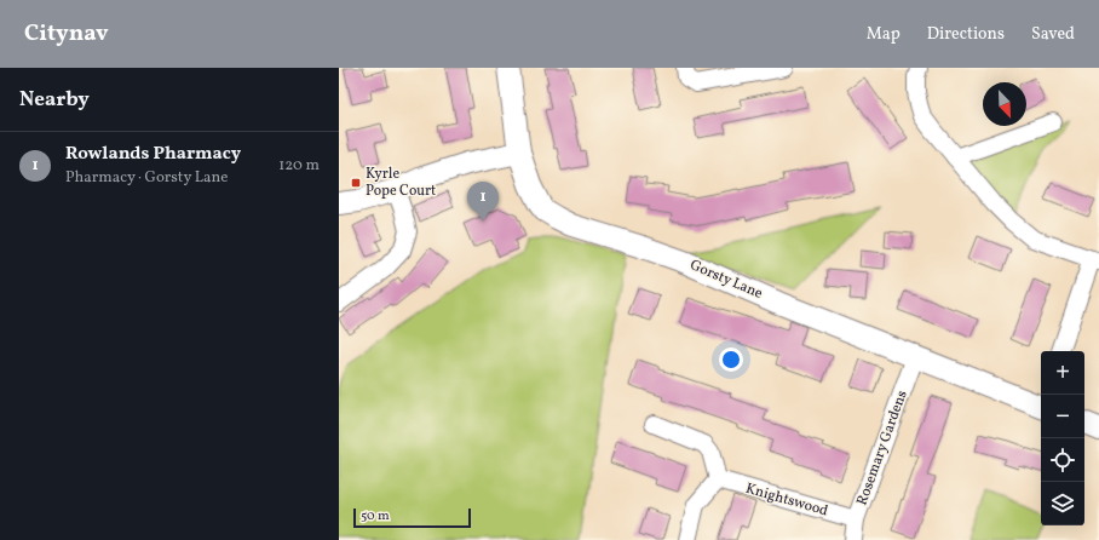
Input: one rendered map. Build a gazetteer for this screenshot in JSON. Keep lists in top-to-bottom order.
{
  "streets": {
    "street": ["Gorsty Lane", "Rosemary Gardens", "Knightswood"]
  },
  "crossings": [
    ["Gorsty Lane", "Rosemary Gardens"],
    ["Rosemary Gardens", "Knightswood"]
  ],
  "places": {
    "transit": ["Kyrle Pope Court"]
  },
  "scale_bar": "50 m",
  "north": "bottom right",
  "page": {
    "header": "Citynav",
    "nav": ["Map", "Directions", "Saved"],
    "heading": "Nearby",
    "list": [
      {
        "mark": "1",
        "name": "Rowlands Pharmacy",
        "note": "Pharmacy · Gorsty Lane",
        "value": "120 m"
      }
    ],
    "pins": "1",
    "map_buttons": ["+", "−"],
    "scale": "50 m"
  }
}
